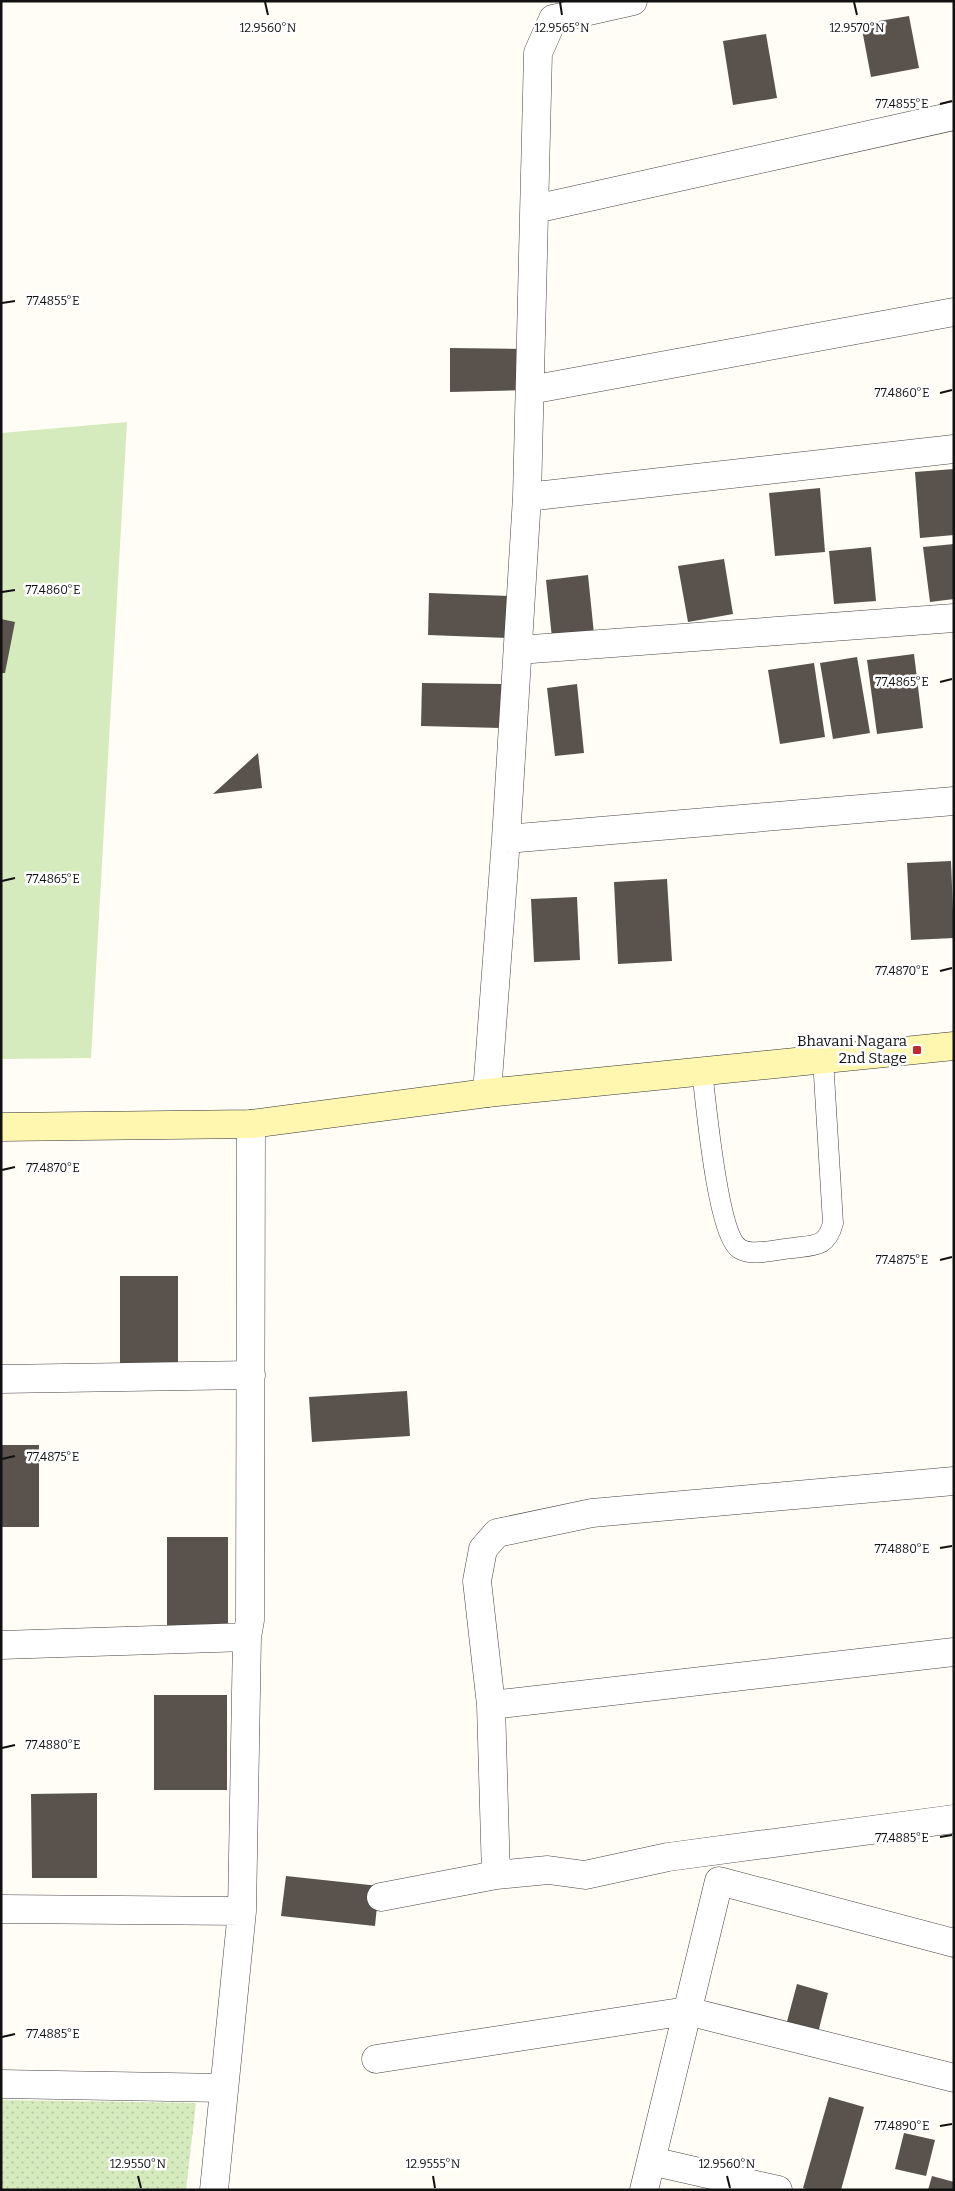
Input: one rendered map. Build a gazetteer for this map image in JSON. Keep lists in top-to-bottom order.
{
  "places": {
    "transit": ["Bhavani Nagara 2nd Stage"]
  },
  "coordinates": [
    "12.9560°N",
    "12.9565°N",
    "12.9570°N",
    "77.4855°E",
    "77.4860°E",
    "77.4865°E",
    "77.4870°E",
    "77.4875°E",
    "77.4880°E",
    "77.4885°E",
    "77.4890°E",
    "12.9550°N",
    "12.9555°N"
  ]
}
